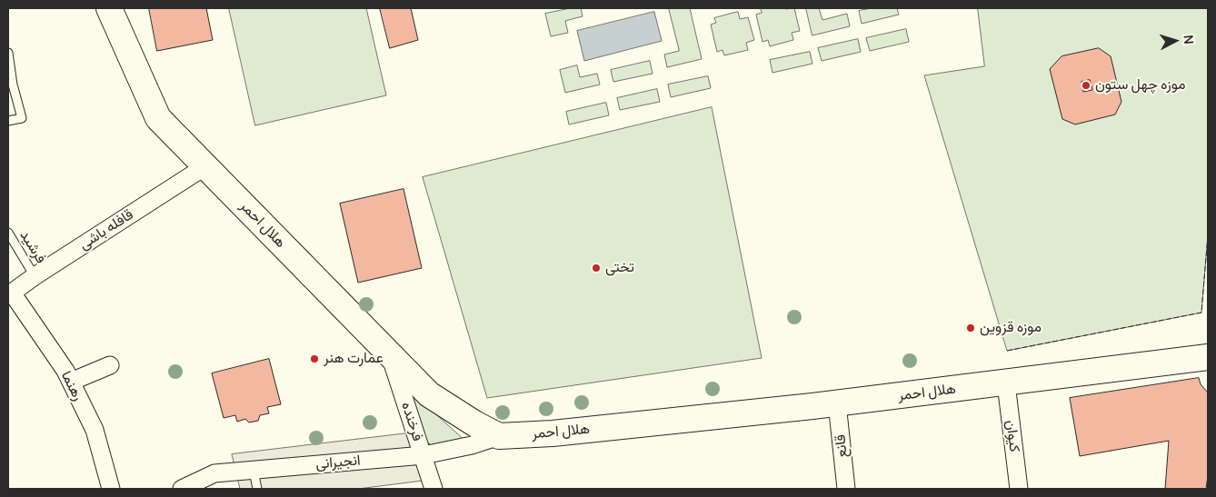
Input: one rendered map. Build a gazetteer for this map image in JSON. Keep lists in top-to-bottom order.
{
  "streets": {
    "main road": ["هلال احمر"],
    "street": [
      "قافله باشی",
      "رهنما",
      "فرخنده",
      "کیوان",
      "قانع",
      "انجیرانی"
    ],
    "lane": ["فرشید"]
  },
  "crossings": [
    ["هلال احمر", "قافله باشی"],
    ["هلال احمر", "فرخنده"],
    ["هلال احمر", "کیوان"],
    ["هلال احمر", "قانع"],
    ["هلال احمر", "انجیرانی"],
    ["قافله باشی", "فرشید"],
    ["قافله باشی", "رهنما"],
    ["فرخنده", "انجیرانی"]
  ],
  "places": [
    "موزه چهل ستون",
    "تختی",
    "موزه قزوین",
    "عمارت هنر"
  ],
  "north": "right"
}
